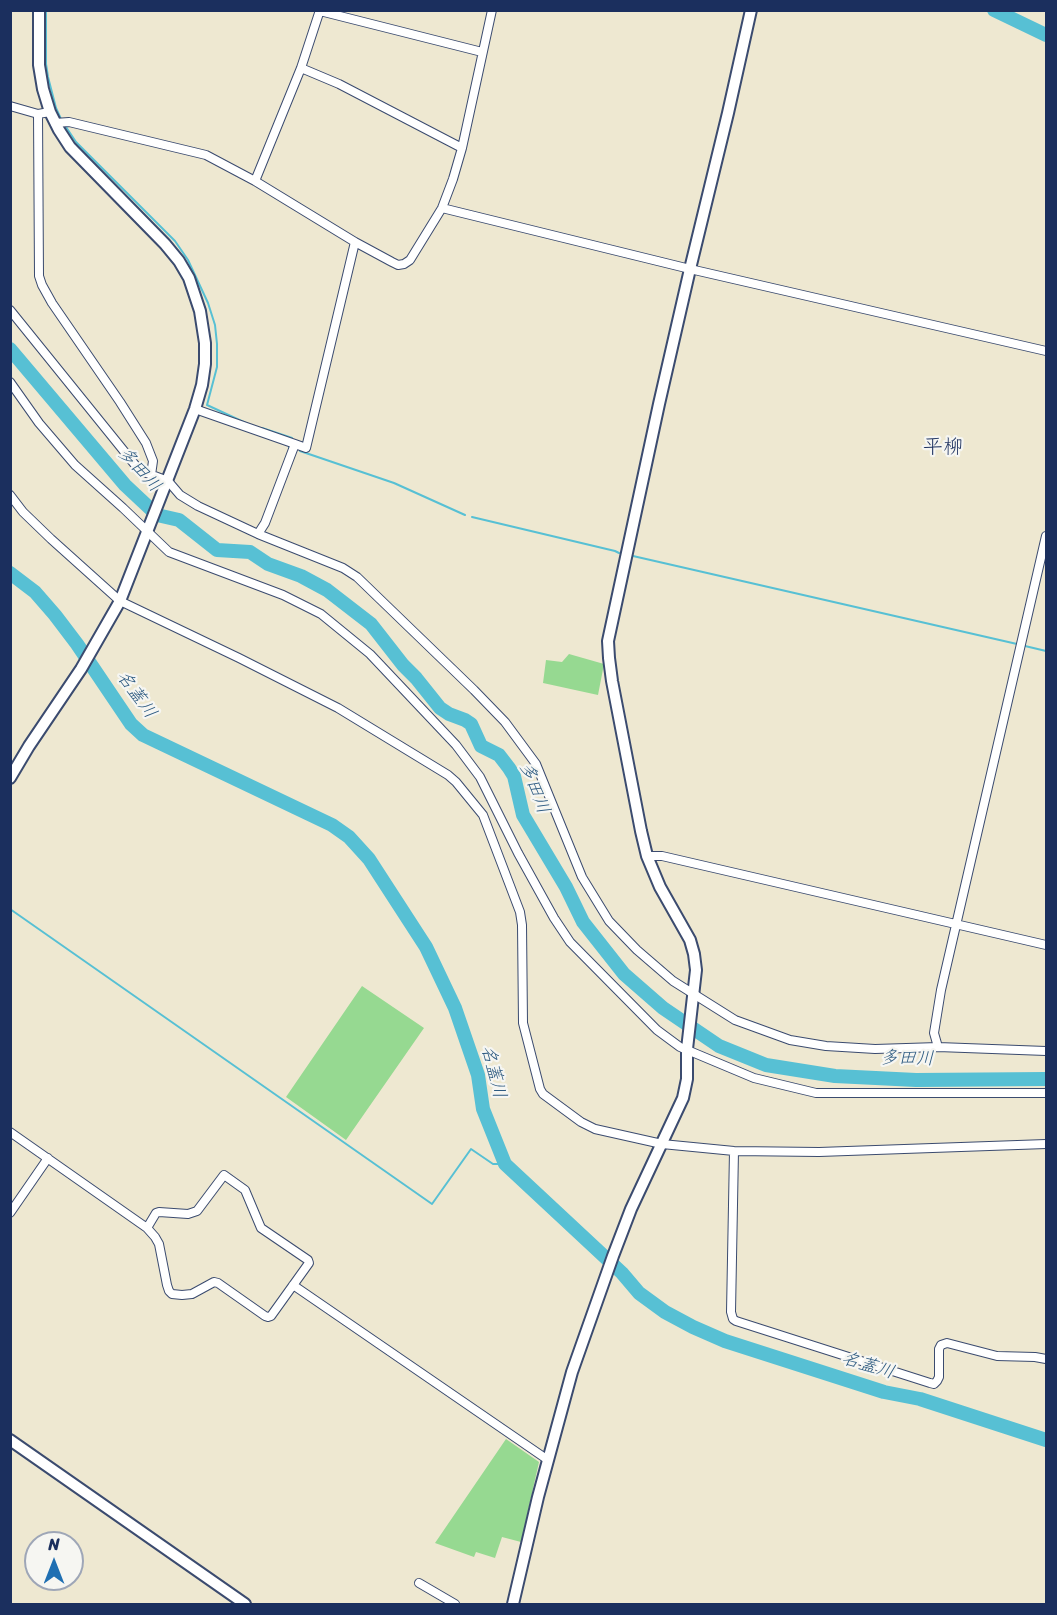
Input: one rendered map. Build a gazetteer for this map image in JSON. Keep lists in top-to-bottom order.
{
  "districts": ["平柳"],
  "water": ["多田川", "名蓋川"],
  "north": "top"
}
